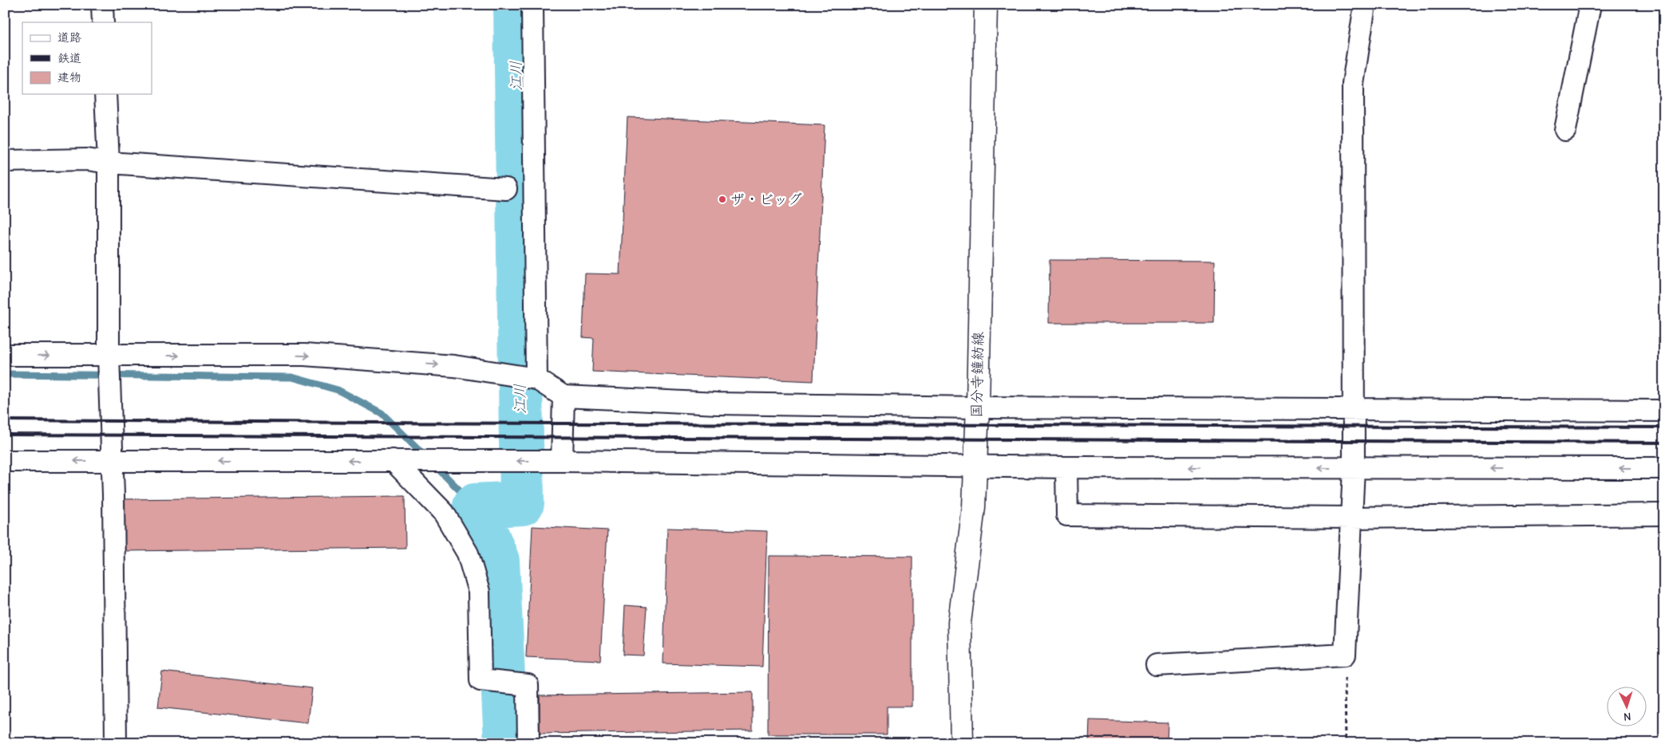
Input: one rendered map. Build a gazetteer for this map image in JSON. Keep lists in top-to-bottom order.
{
  "streets": {
    "street": ["国分寺鐘紡線"]
  },
  "water": ["江川"],
  "places": ["ザ・ビッグ"],
  "legend": ["道路", "鉄道", "建物"],
  "north": "bottom"
}
